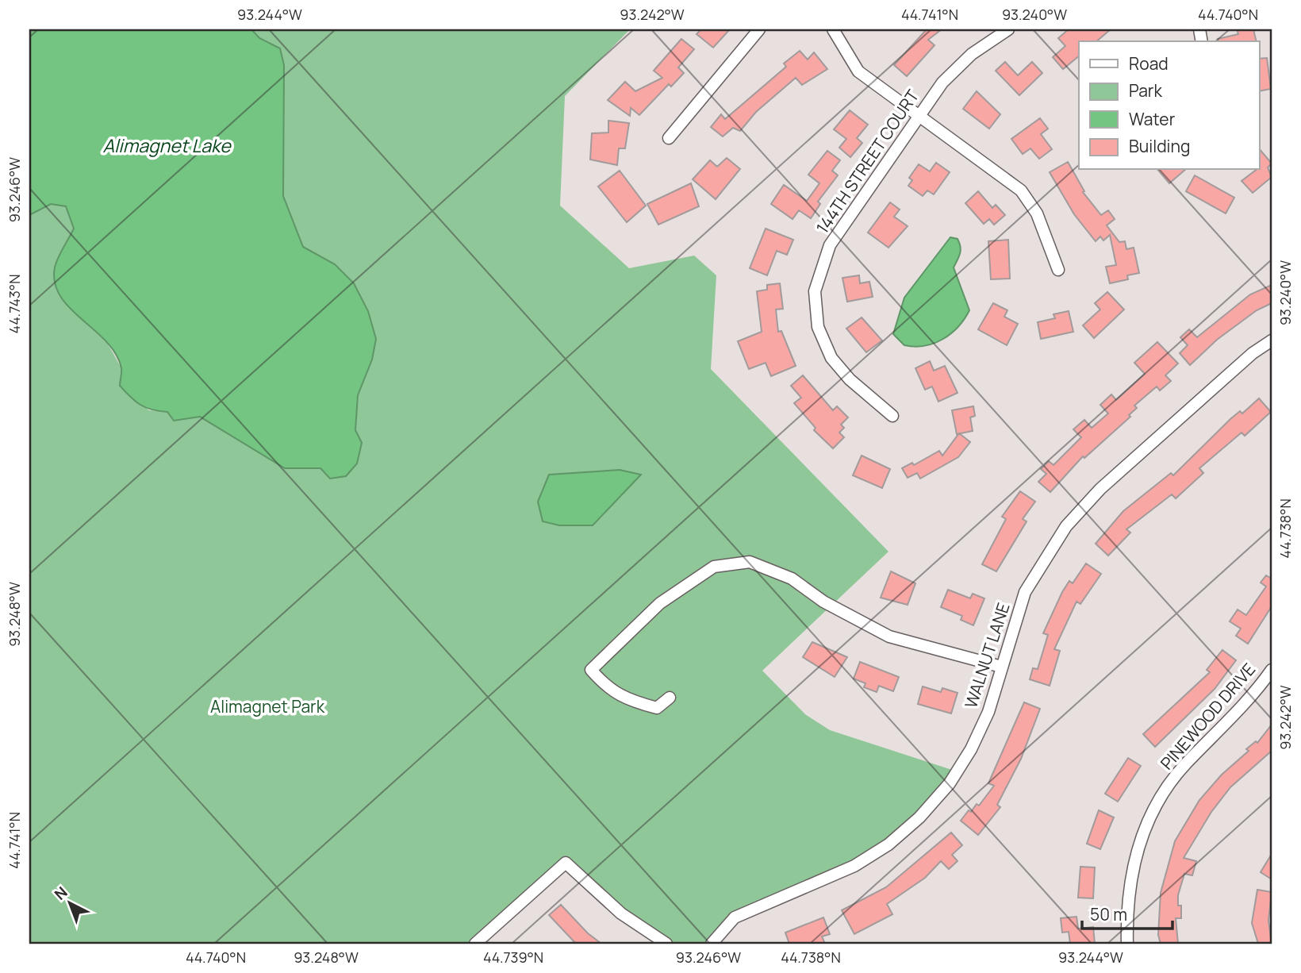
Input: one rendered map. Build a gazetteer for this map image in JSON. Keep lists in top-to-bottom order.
{
  "streets": {
    "street": ["144TH STREET COURT", "WALNUT LANE", "PINEWOOD DRIVE"]
  },
  "water": ["Alimagnet Lake"],
  "parks": ["Alimagnet Park"],
  "legend": [
    "Road",
    "Park",
    "Water",
    "Building"
  ],
  "scale_bar": "50 m",
  "north": "top left",
  "coordinates": [
    "93.244°W",
    "93.242°W",
    "44.741°N",
    "93.240°W",
    "44.740°N",
    "93.246°W",
    "44.743°N",
    "44.738°N",
    "93.248°W",
    "44.739°N"
  ]
}
